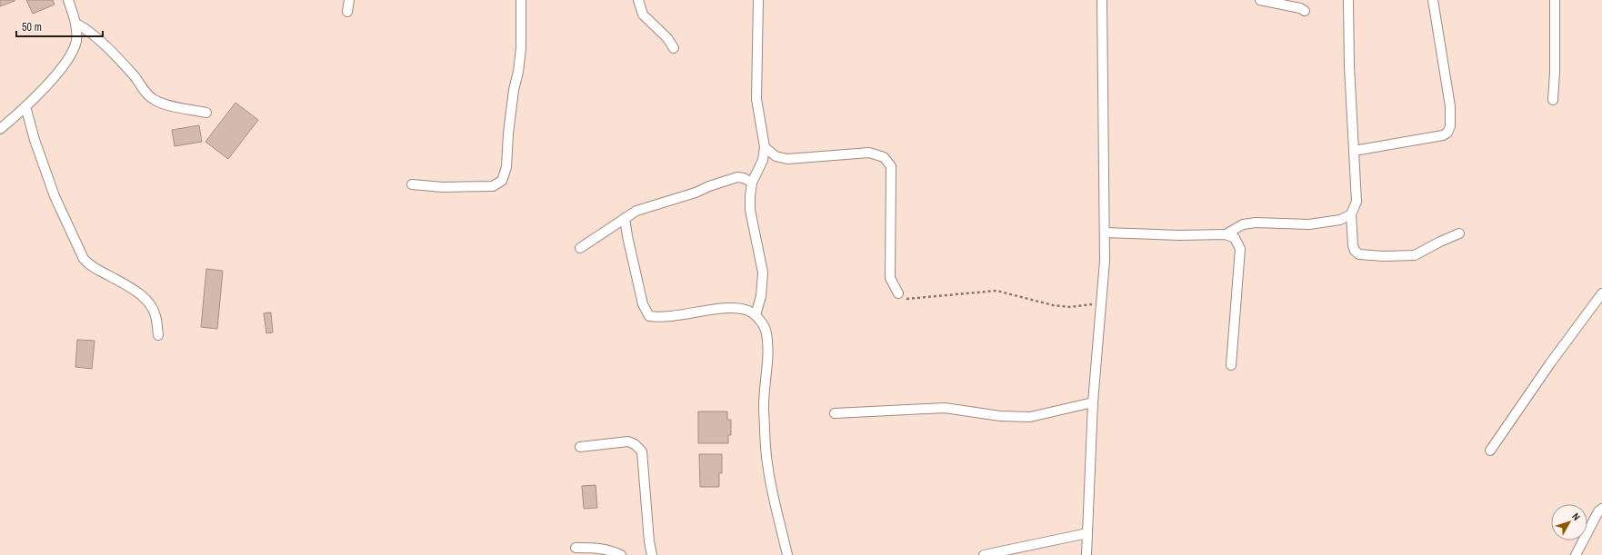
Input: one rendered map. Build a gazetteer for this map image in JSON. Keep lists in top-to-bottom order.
{
  "scale_bar": "50 m",
  "north": "top right"
}
